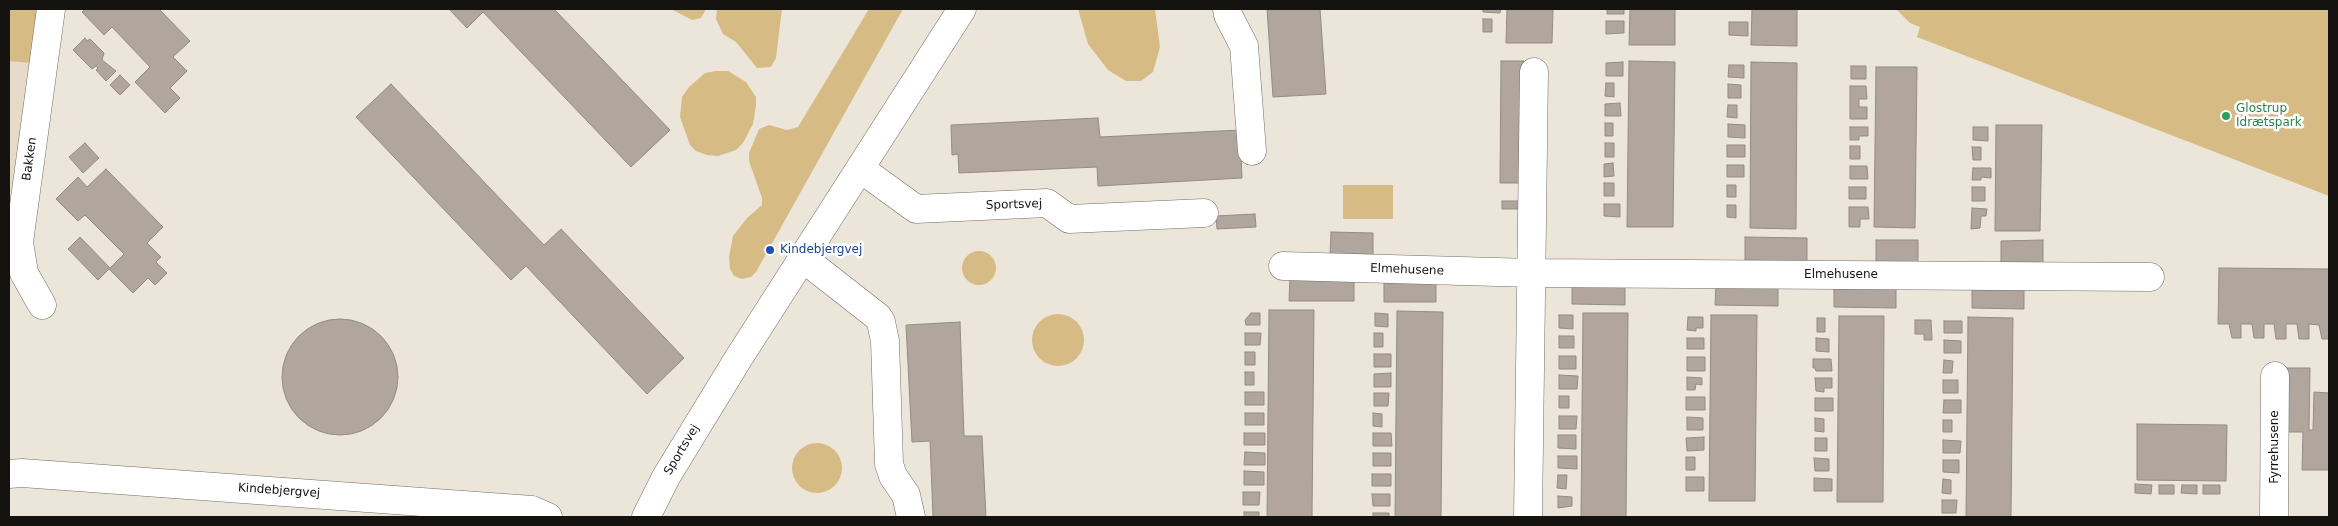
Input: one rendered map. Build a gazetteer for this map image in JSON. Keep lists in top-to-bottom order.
{
  "streets": {
    "street": [
      "Bakken",
      "Sportsvej",
      "Elmehusene",
      "Fyrrehusene",
      "Kindebjergvej"
    ]
  },
  "places": ["Glostrup Idrætspark", "Kindebjergvej"]
}
